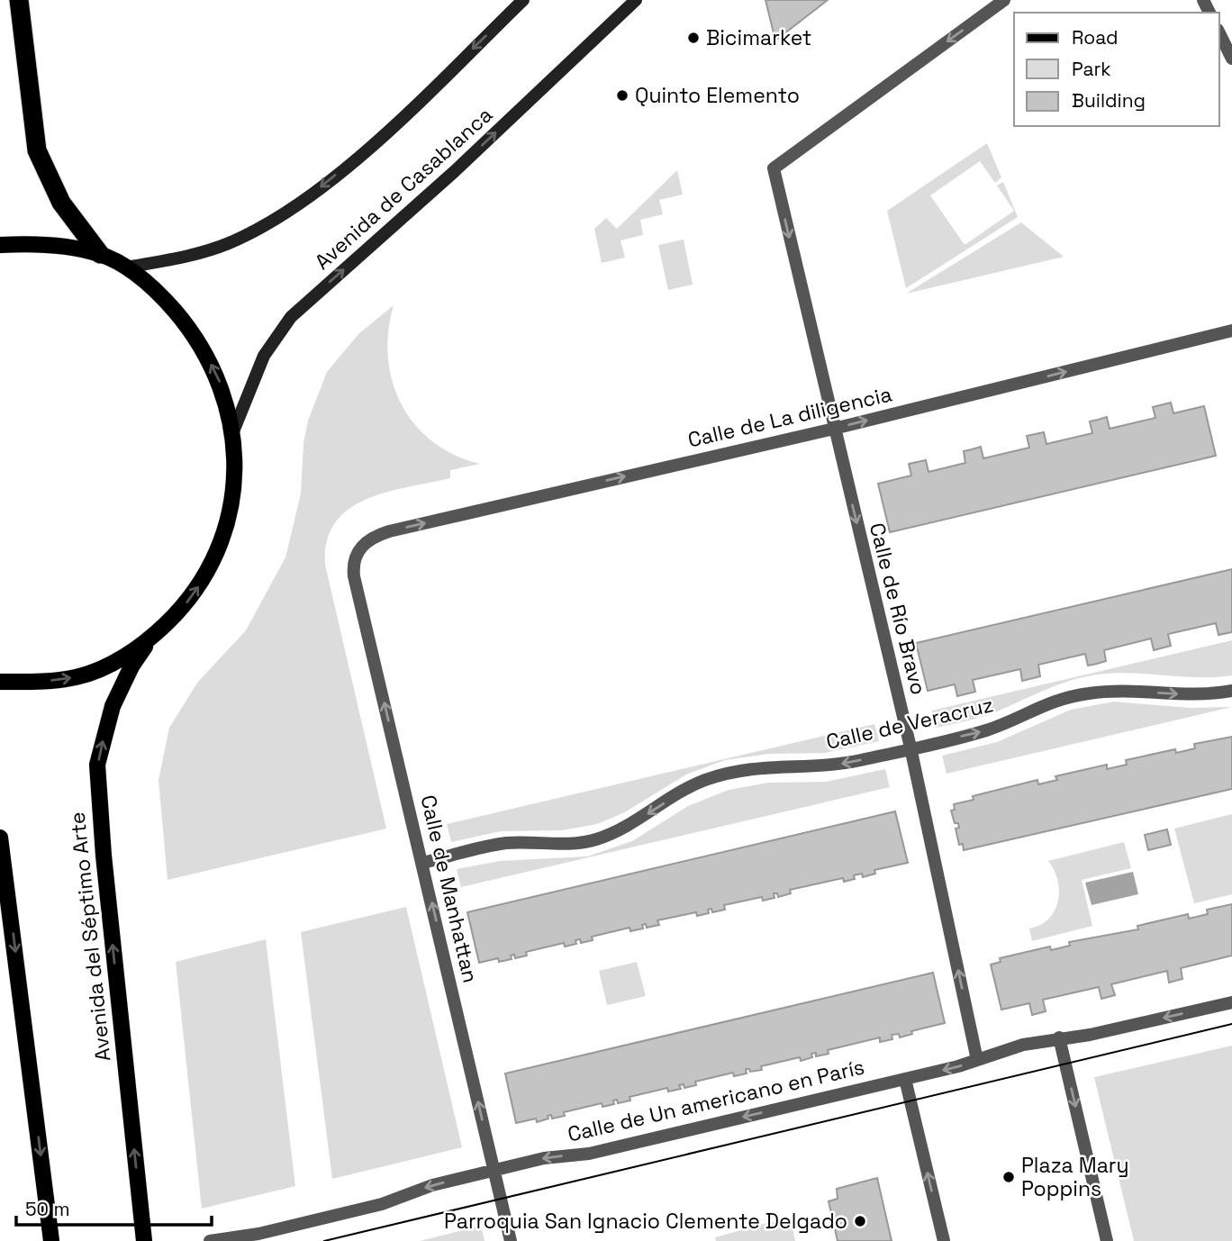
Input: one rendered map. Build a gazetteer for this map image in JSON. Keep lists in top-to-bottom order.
{
  "streets": {
    "main road": ["Avenida de Casablanca", "Avenida del Séptimo Arte"],
    "street": [
      "Calle de La diligencia",
      "Calle de Río Bravo",
      "Calle de Veracruz",
      "Calle de Manhattan",
      "Calle de Un americano en París"
    ]
  },
  "crossings": [
    ["Calle de La diligencia", "Calle de Río Bravo"],
    ["Calle de La diligencia", "Calle de Manhattan"],
    ["Calle de Río Bravo", "Calle de Veracruz"],
    ["Calle de Río Bravo", "Calle de Un americano en París"],
    ["Calle de Veracruz", "Calle de Manhattan"],
    ["Calle de Manhattan", "Calle de Un americano en París"]
  ],
  "one_way": ["Calle de La diligencia", "Calle de Manhattan", "Calle de Un americano en París"],
  "places": [
    "Bicimarket",
    "Quinto Elemento",
    "Plaza Mary Poppins",
    "Parroquia San Ignacio Clemente Delgado"
  ],
  "legend": ["Road", "Park", "Building"],
  "scale_bar": "50 m"
}
